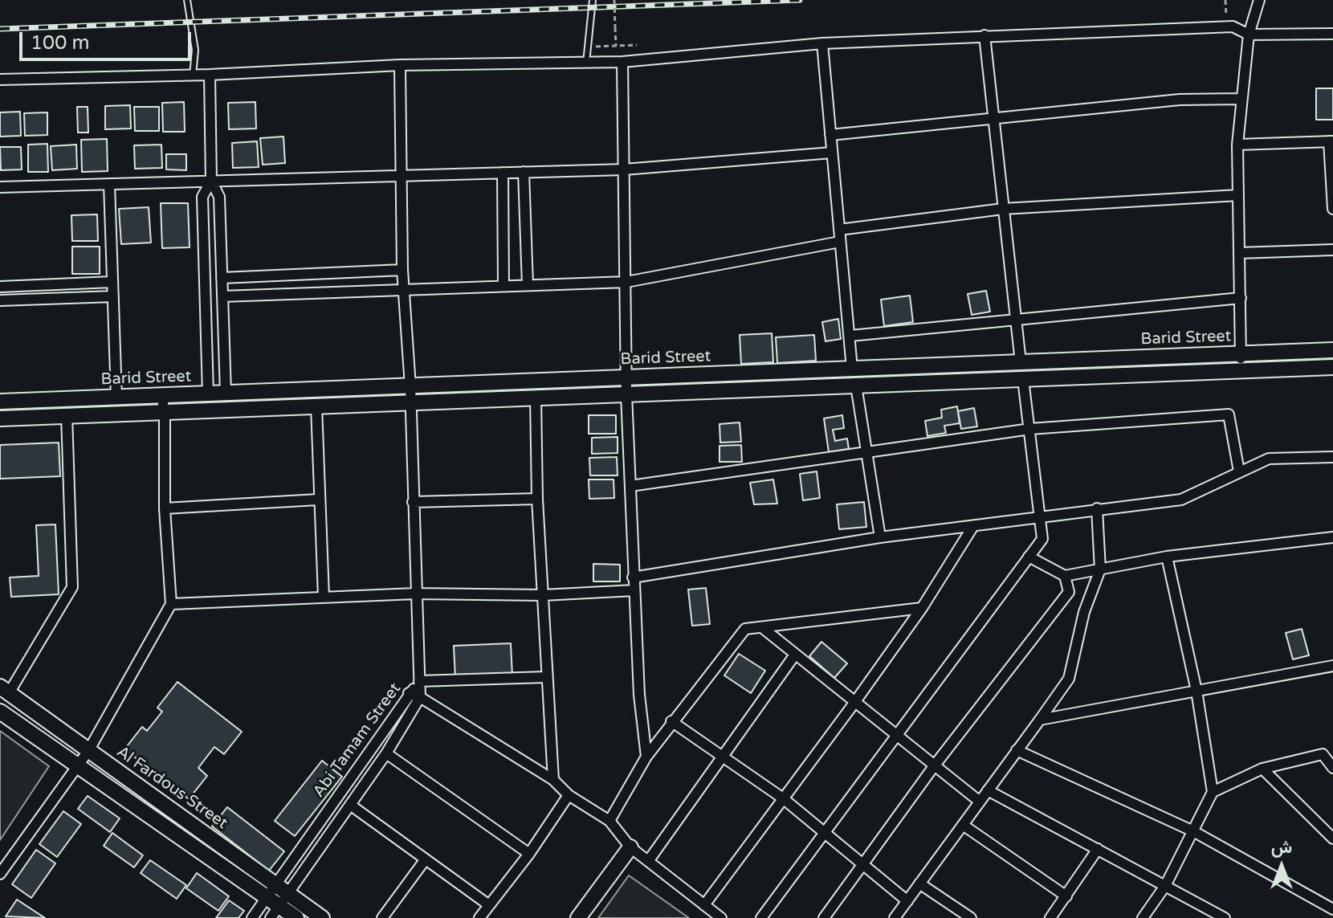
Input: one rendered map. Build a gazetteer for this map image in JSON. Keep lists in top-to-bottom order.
{
  "streets": {
    "main road": ["Barid Street", "Al Fardous Street"],
    "street": ["Abi Tamam Street"]
  },
  "crossings": [
    ["Abi Tamam Street", "Al Fardous Street"]
  ],
  "scale_bar": "100 m",
  "north": "top"
}
